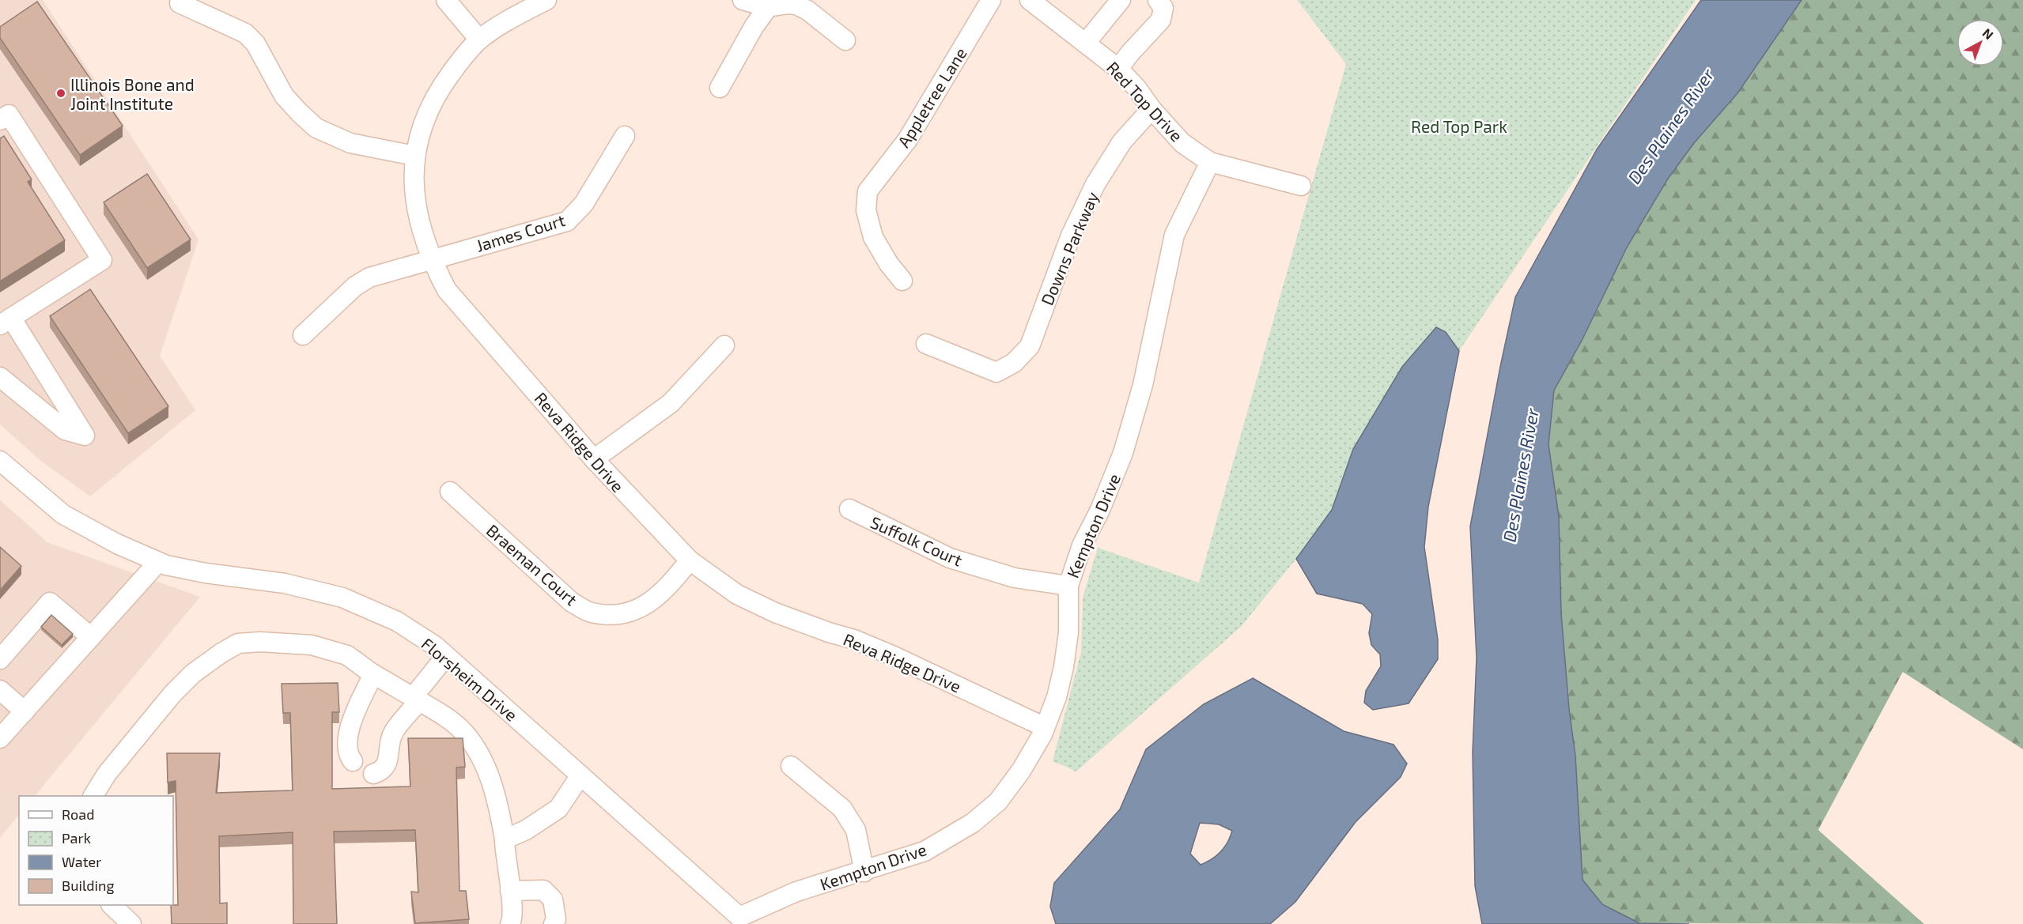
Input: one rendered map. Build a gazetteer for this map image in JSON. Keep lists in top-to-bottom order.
{
  "streets": {
    "street": [
      "Appletree Lane",
      "Red Top Drive",
      "James Court",
      "Downs Parkway",
      "Reva Ridge Drive",
      "Kempton Drive",
      "Suffolk Court",
      "Braeman Court",
      "Florsheim Drive"
    ]
  },
  "crossings": [
    ["Red Top Drive", "Downs Parkway"],
    ["Red Top Drive", "Kempton Drive"],
    ["James Court", "Reva Ridge Drive"],
    ["Reva Ridge Drive", "Kempton Drive"],
    ["Reva Ridge Drive", "Braeman Court"],
    ["Kempton Drive", "Suffolk Court"],
    ["Kempton Drive", "Florsheim Drive"]
  ],
  "water": ["Des Plaines River"],
  "parks": ["Red Top Park"],
  "places": ["Illinois Bone and Joint Institute"],
  "legend": [
    "Road",
    "Park",
    "Water",
    "Building"
  ],
  "north": "top right"
}
